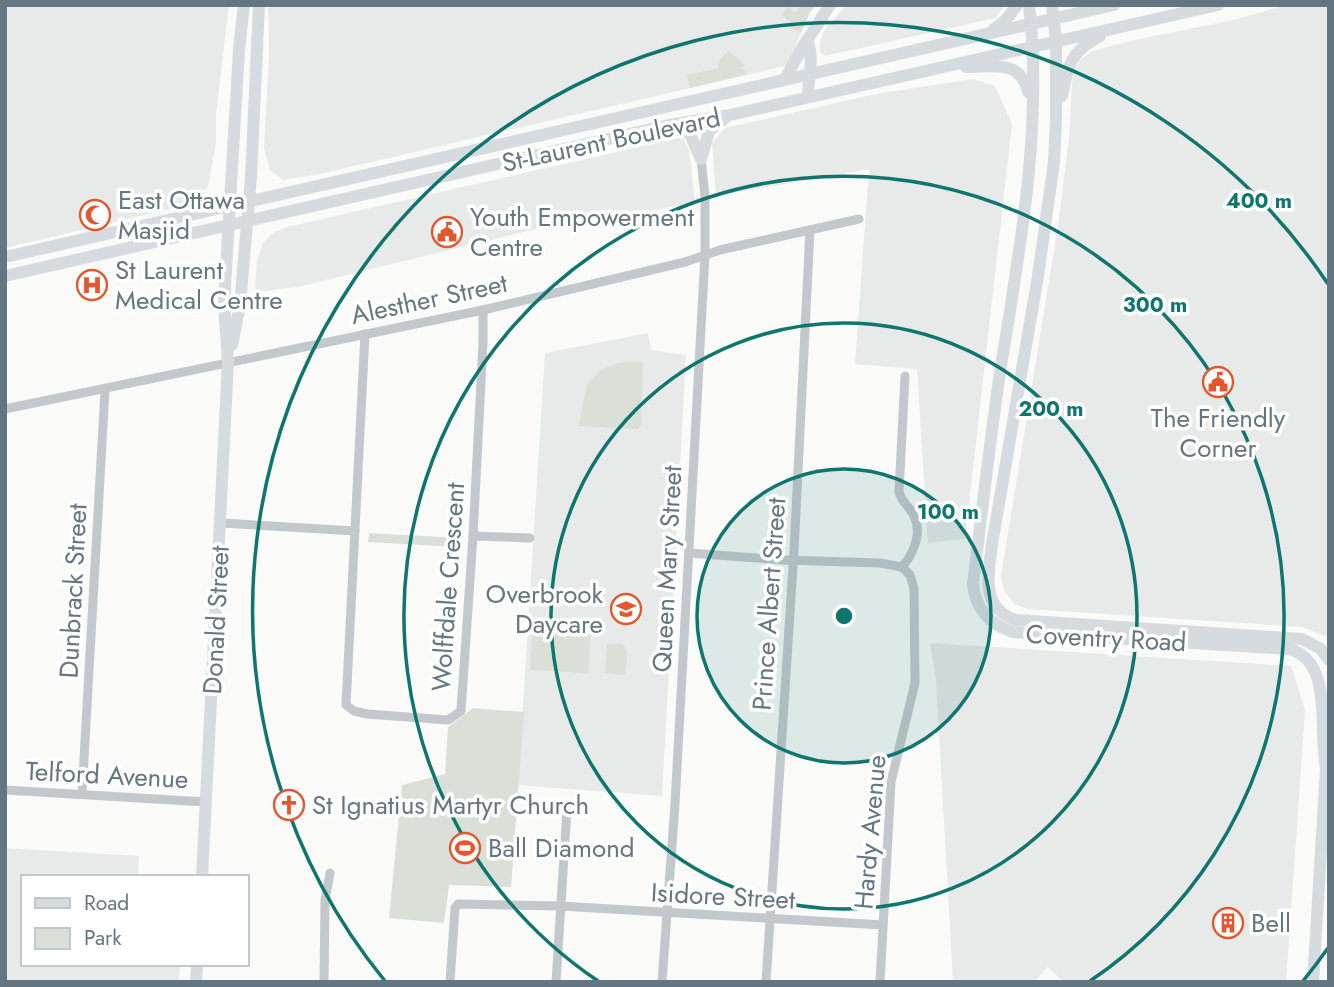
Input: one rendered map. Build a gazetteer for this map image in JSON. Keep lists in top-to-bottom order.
{
  "streets": {
    "main road": ["St-Laurent Boulevard", "Donald Street", "Coventry Road"],
    "street": [
      "Alesther Street",
      "Queen Mary Street",
      "Wolffdale Crescent",
      "Dunbrack Street",
      "Prince Albert Street",
      "Telford Avenue",
      "Hardy Avenue",
      "Isidore Street"
    ]
  },
  "crossings": [
    ["St-Laurent Boulevard", "Donald Street"],
    ["St-Laurent Boulevard", "Coventry Road"],
    ["Alesther Street", "Queen Mary Street"],
    ["Alesther Street", "Wolffdale Crescent"],
    ["Alesther Street", "Dunbrack Street"],
    ["Alesther Street", "Prince Albert Street"],
    ["Alesther Street", "Donald Street"],
    ["Queen Mary Street", "Isidore Street"],
    ["Dunbrack Street", "Telford Avenue"],
    ["Prince Albert Street", "Isidore Street"],
    ["Donald Street", "Telford Avenue"],
    ["Hardy Avenue", "Isidore Street"]
  ],
  "places": {
    "mosque": ["East Ottawa Masjid"],
    "public building": ["Youth Empowerment Centre", "The Friendly Corner"],
    "hospital": ["St Laurent Medical Centre"],
    "school or university": ["Overbrook Daycare"],
    "church": ["St Ignatius Martyr Church"],
    "sports": ["Ball Diamond"],
    "building": ["Bell"]
  },
  "legend": ["Road", "Park"],
  "rings": [
    "400 m",
    "300 m",
    "200 m",
    "100 m"
  ]
}
